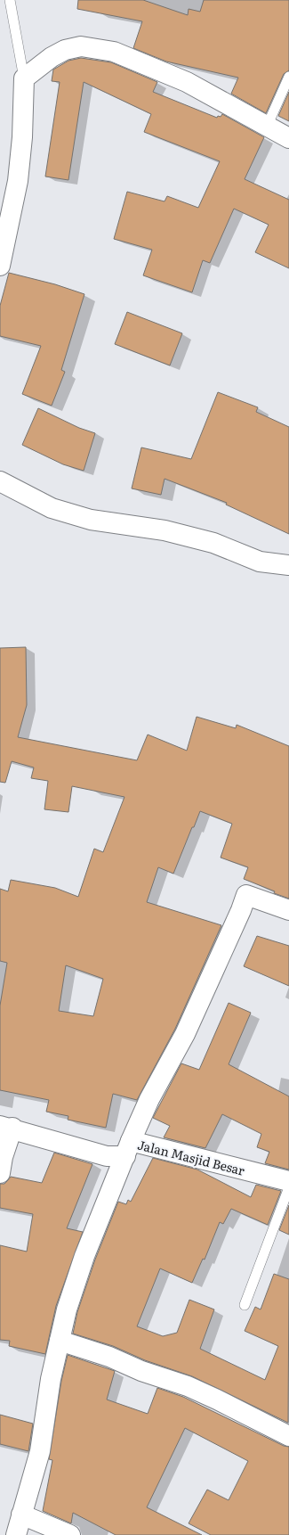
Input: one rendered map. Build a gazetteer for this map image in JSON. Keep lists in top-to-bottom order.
{
  "streets": {
    "street": ["Jalan Masjid Besar"]
  }
}
